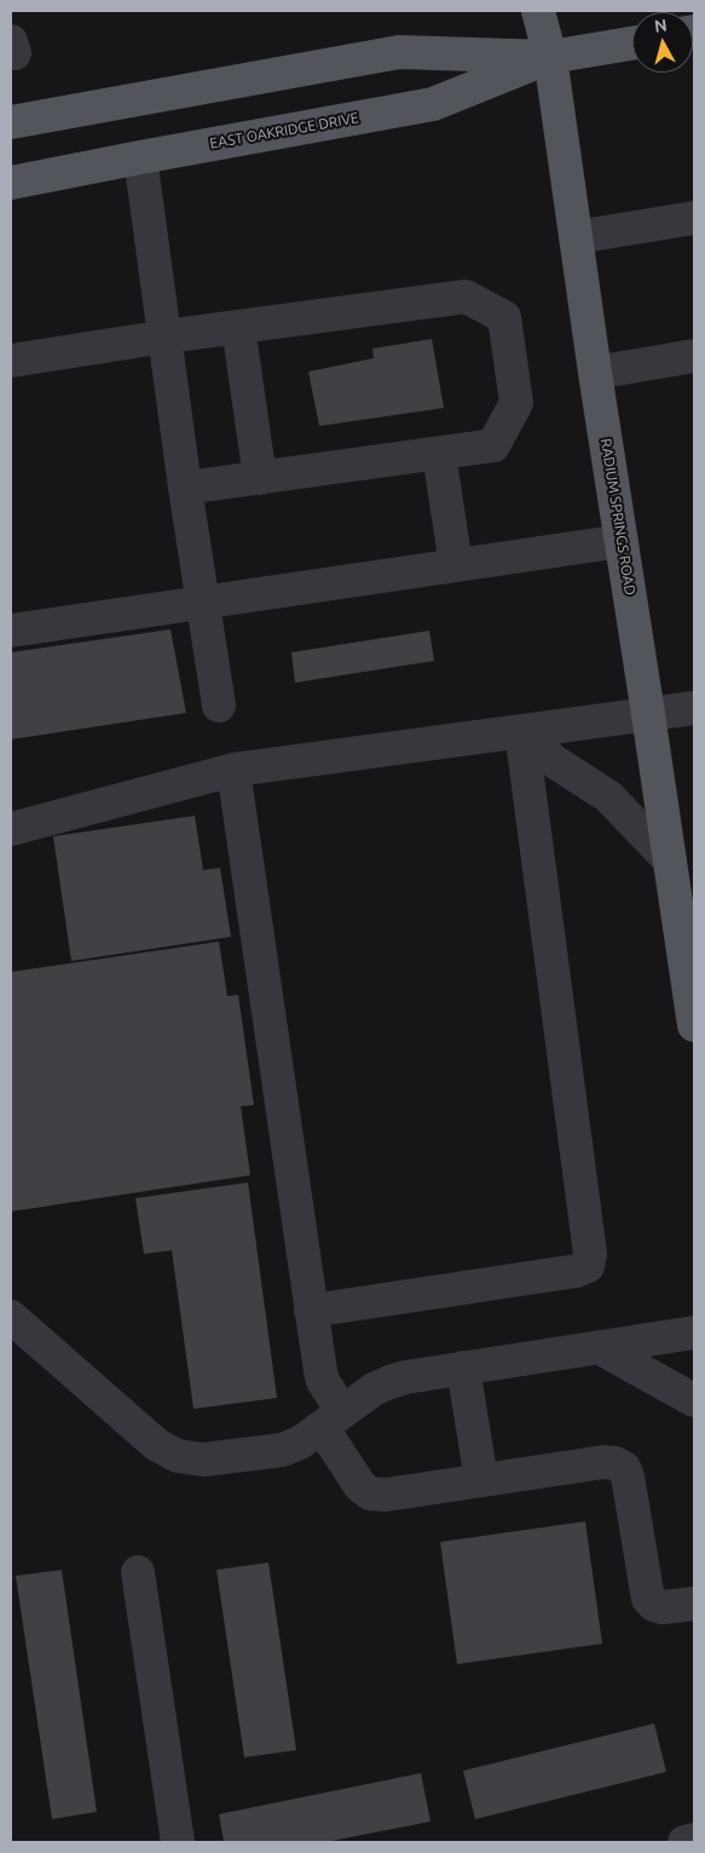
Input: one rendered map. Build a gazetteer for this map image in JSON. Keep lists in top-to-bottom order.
{
  "streets": {
    "main road": ["EAST OAKRIDGE DRIVE", "RADIUM SPRINGS ROAD"]
  },
  "crossings": [
    ["EAST OAKRIDGE DRIVE", "RADIUM SPRINGS ROAD"]
  ],
  "north": "top"
}
